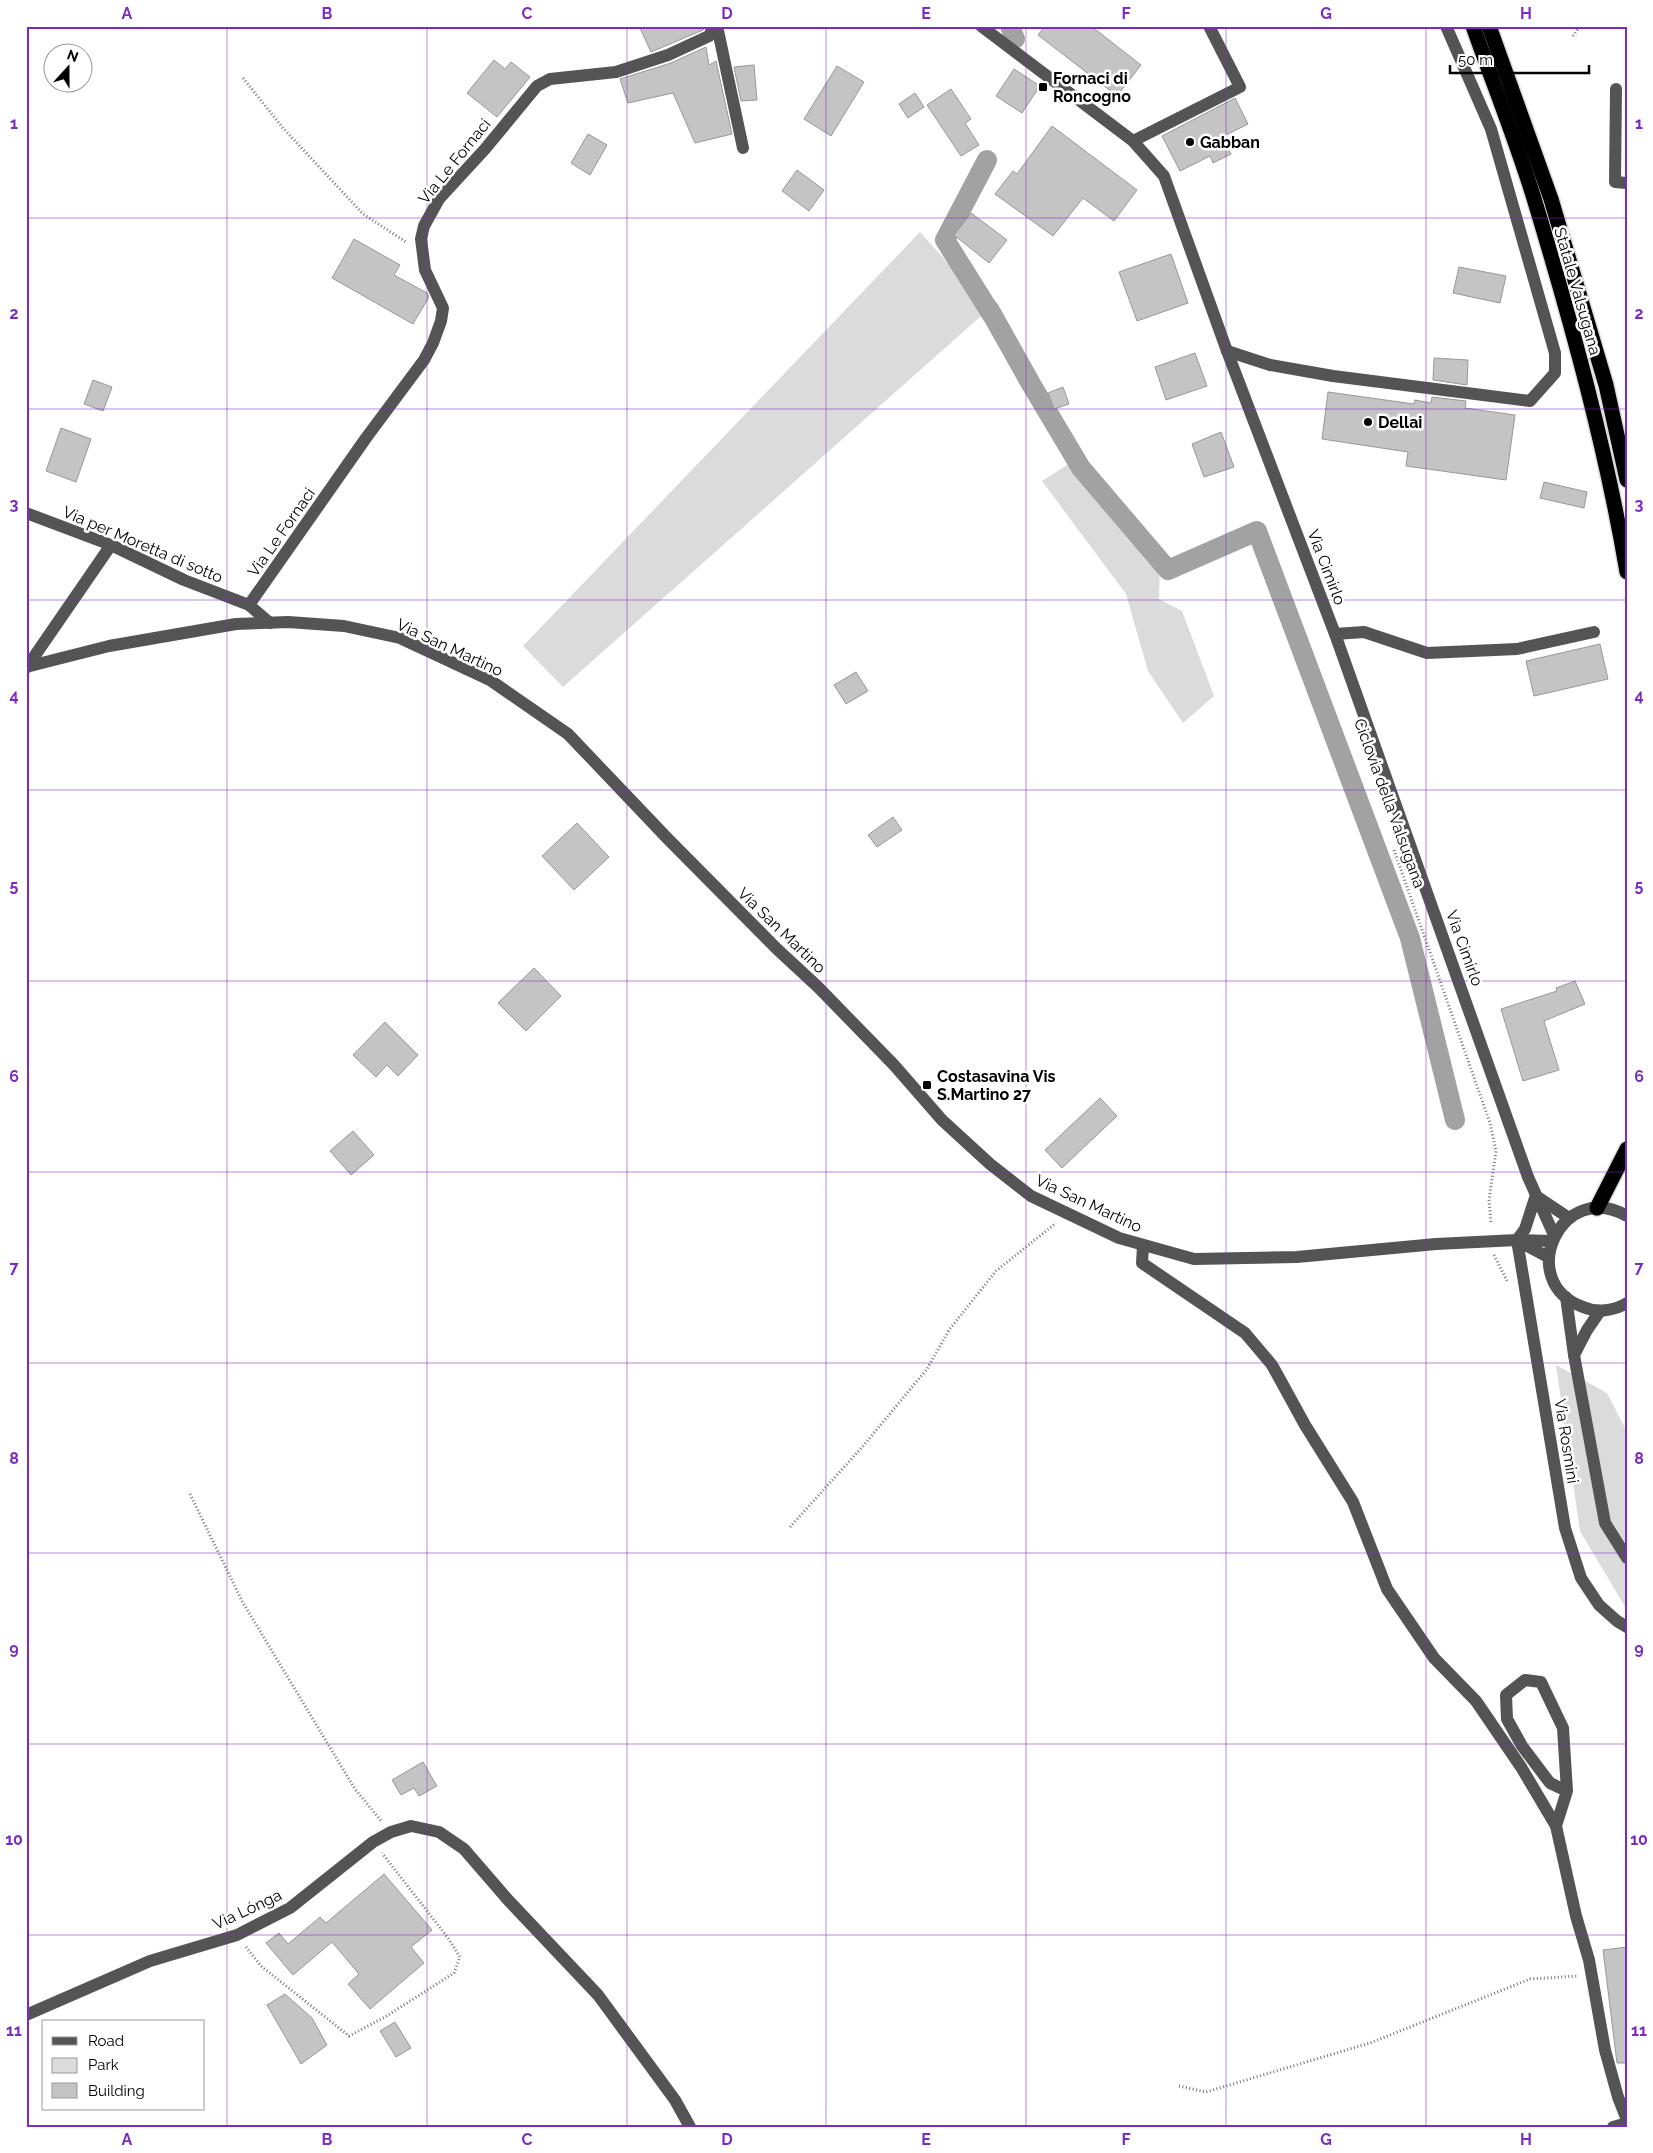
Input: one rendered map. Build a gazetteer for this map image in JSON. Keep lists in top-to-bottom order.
{
  "streets": {
    "highway": ["Statale Valsugana"],
    "street": [
      "Via Le Fornaci",
      "Via per Moretta di sotto",
      "Via Cimirlo",
      "Via San Martino",
      "Via Rosmini",
      "Via Lónga"
    ],
    "path": ["Ciclovia della Valsugana"]
  },
  "crossings": [
    ["Via Le Fornaci", "Via per Moretta di sotto"],
    ["Via per Moretta di sotto", "Via San Martino"],
    ["Via Cimirlo", "Via San Martino"],
    ["Via San Martino", "Via Rosmini"]
  ],
  "places": {
    "transit": ["Fornaci di Roncogno", "Costasavina Vis S.Martino 27"],
    "other": ["Gabban", "Dellai"]
  },
  "legend": ["Road", "Park", "Building"],
  "scale_bar": "50 m",
  "north": "top",
  "grid": {
    "columns": [
      "A",
      "B",
      "C",
      "D",
      "E",
      "F",
      "G",
      "H"
    ],
    "rows": [
      "1",
      "2",
      "3",
      "4",
      "5",
      "6",
      "7",
      "8",
      "9",
      "10",
      "11"
    ]
  }
}
